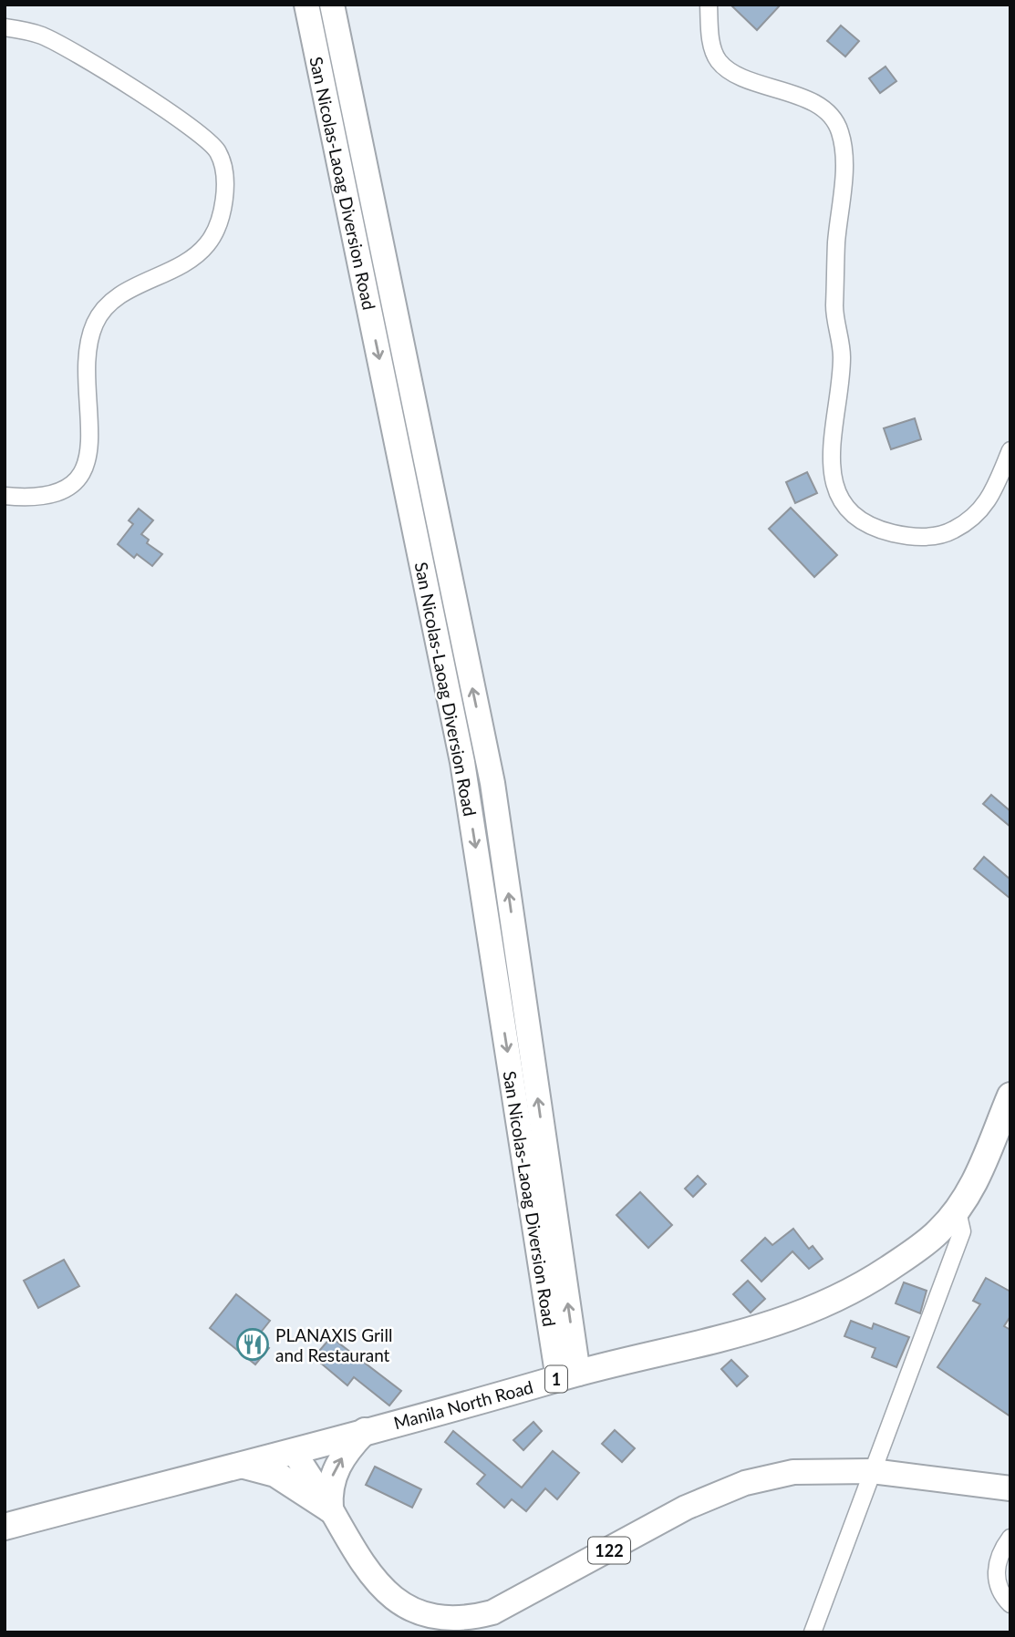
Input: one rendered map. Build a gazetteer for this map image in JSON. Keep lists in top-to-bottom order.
{
  "streets": {
    "highway": ["1", "Manila North Road"],
    "main road": ["San Nicolas-Laoag Diversion Road", "122"]
  },
  "crossings": [
    ["San Nicolas-Laoag Diversion Road", "Manila North Road"],
    ["Manila North Road", "122"]
  ],
  "places": {
    "restaurant": ["PLANAXIS Grill and Restaurant"]
  }
}
